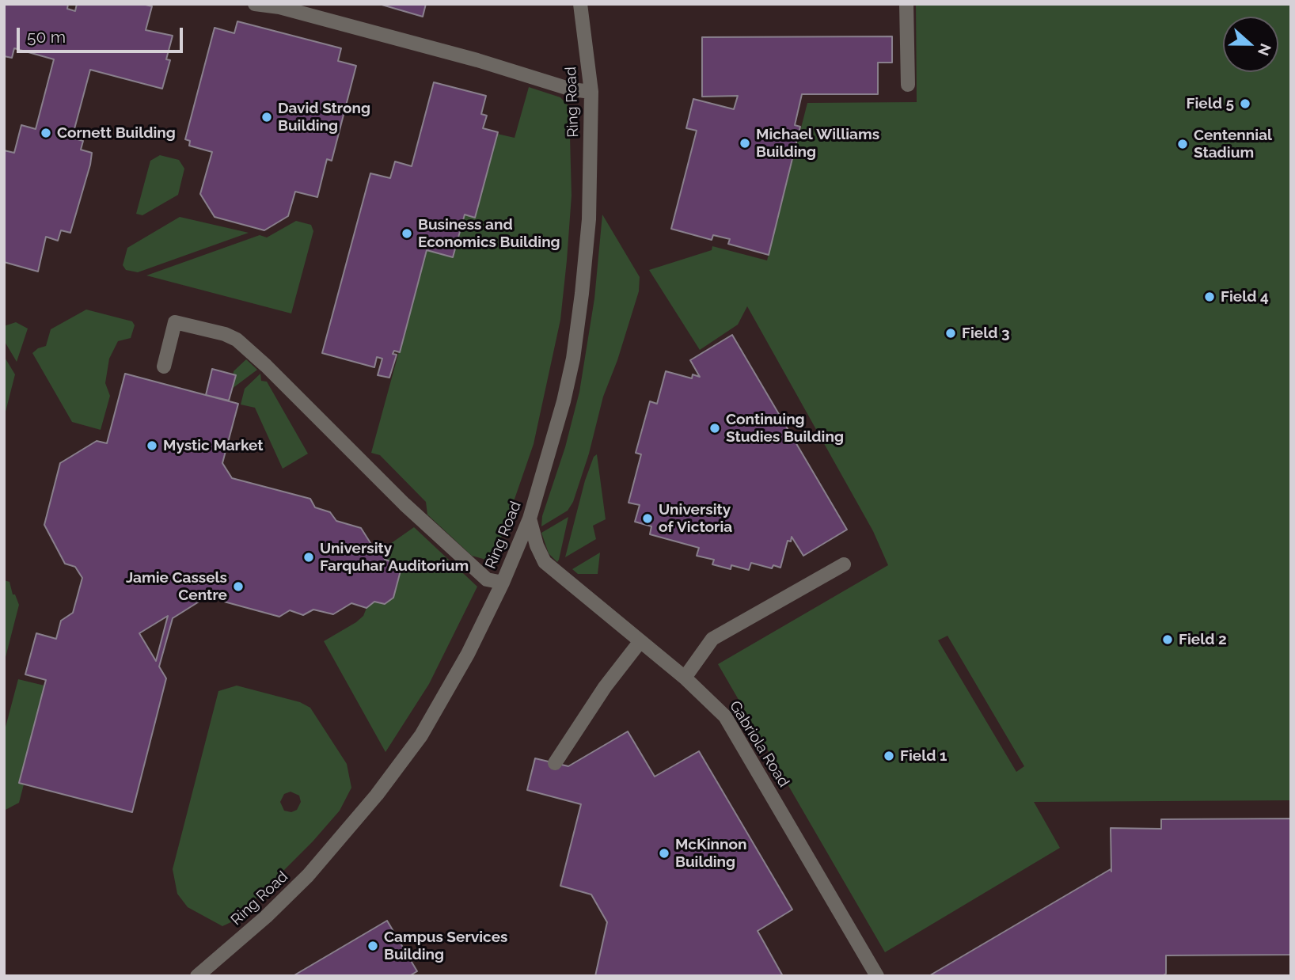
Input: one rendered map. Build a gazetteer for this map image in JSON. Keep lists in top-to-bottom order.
{
  "streets": {
    "street": ["Ring Road", "Gabriola Road"]
  },
  "crossings": [
    ["Ring Road", "Gabriola Road"]
  ],
  "places": [
    "Field 5",
    "David Strong Building",
    "Cornett Building",
    "Michael Williams Building",
    "Centennial Stadium",
    "Business and Economics Building",
    "Field 4",
    "Field 3",
    "Continuing Studies Building",
    "Mystic Market",
    "University of Victoria",
    "University Farquhar Auditorium",
    "Jamie Cassels Centre",
    "Field 2",
    "Field 1",
    "McKinnon Building",
    "Campus Services Building"
  ],
  "scale_bar": "50 m",
  "north": "right"
}
